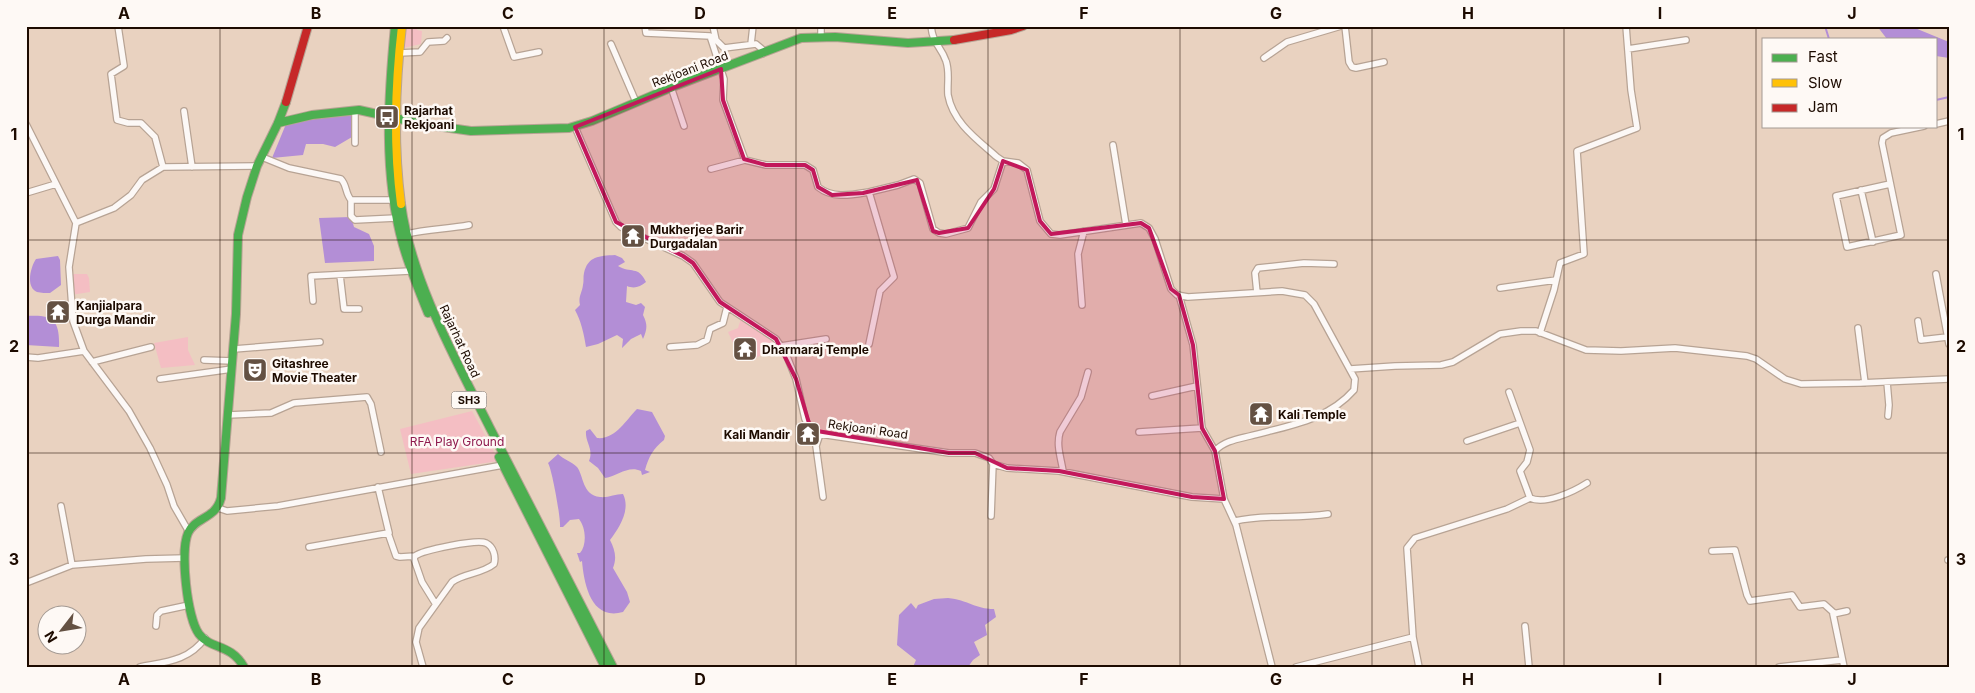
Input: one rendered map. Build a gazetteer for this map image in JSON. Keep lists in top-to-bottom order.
{
  "streets": {
    "street": ["Rekjoani Road", "Rajarhat Road", "SH3"]
  },
  "crossings": [
    ["Rekjoani Road", "Rajarhat Road"]
  ],
  "parks": ["RFA Play Ground"],
  "places": {
    "bus stop": ["Rajarhat Rekjoani"],
    "temple": [
      "Mukherjee Barir Durgadalan",
      "Kanjialpara Durga Mandir",
      "Dharmaraj Temple",
      "Kali Temple",
      "Kali Mandir"
    ],
    "theatre": ["Gitashree Movie Theater"]
  },
  "legend": ["Fast", "Slow", "Jam"],
  "north": "bottom left",
  "grid": {
    "columns": [
      "A",
      "B",
      "C",
      "D",
      "E",
      "F",
      "G",
      "H",
      "I",
      "J"
    ],
    "rows": ["1", "2", "3"]
  }
}
